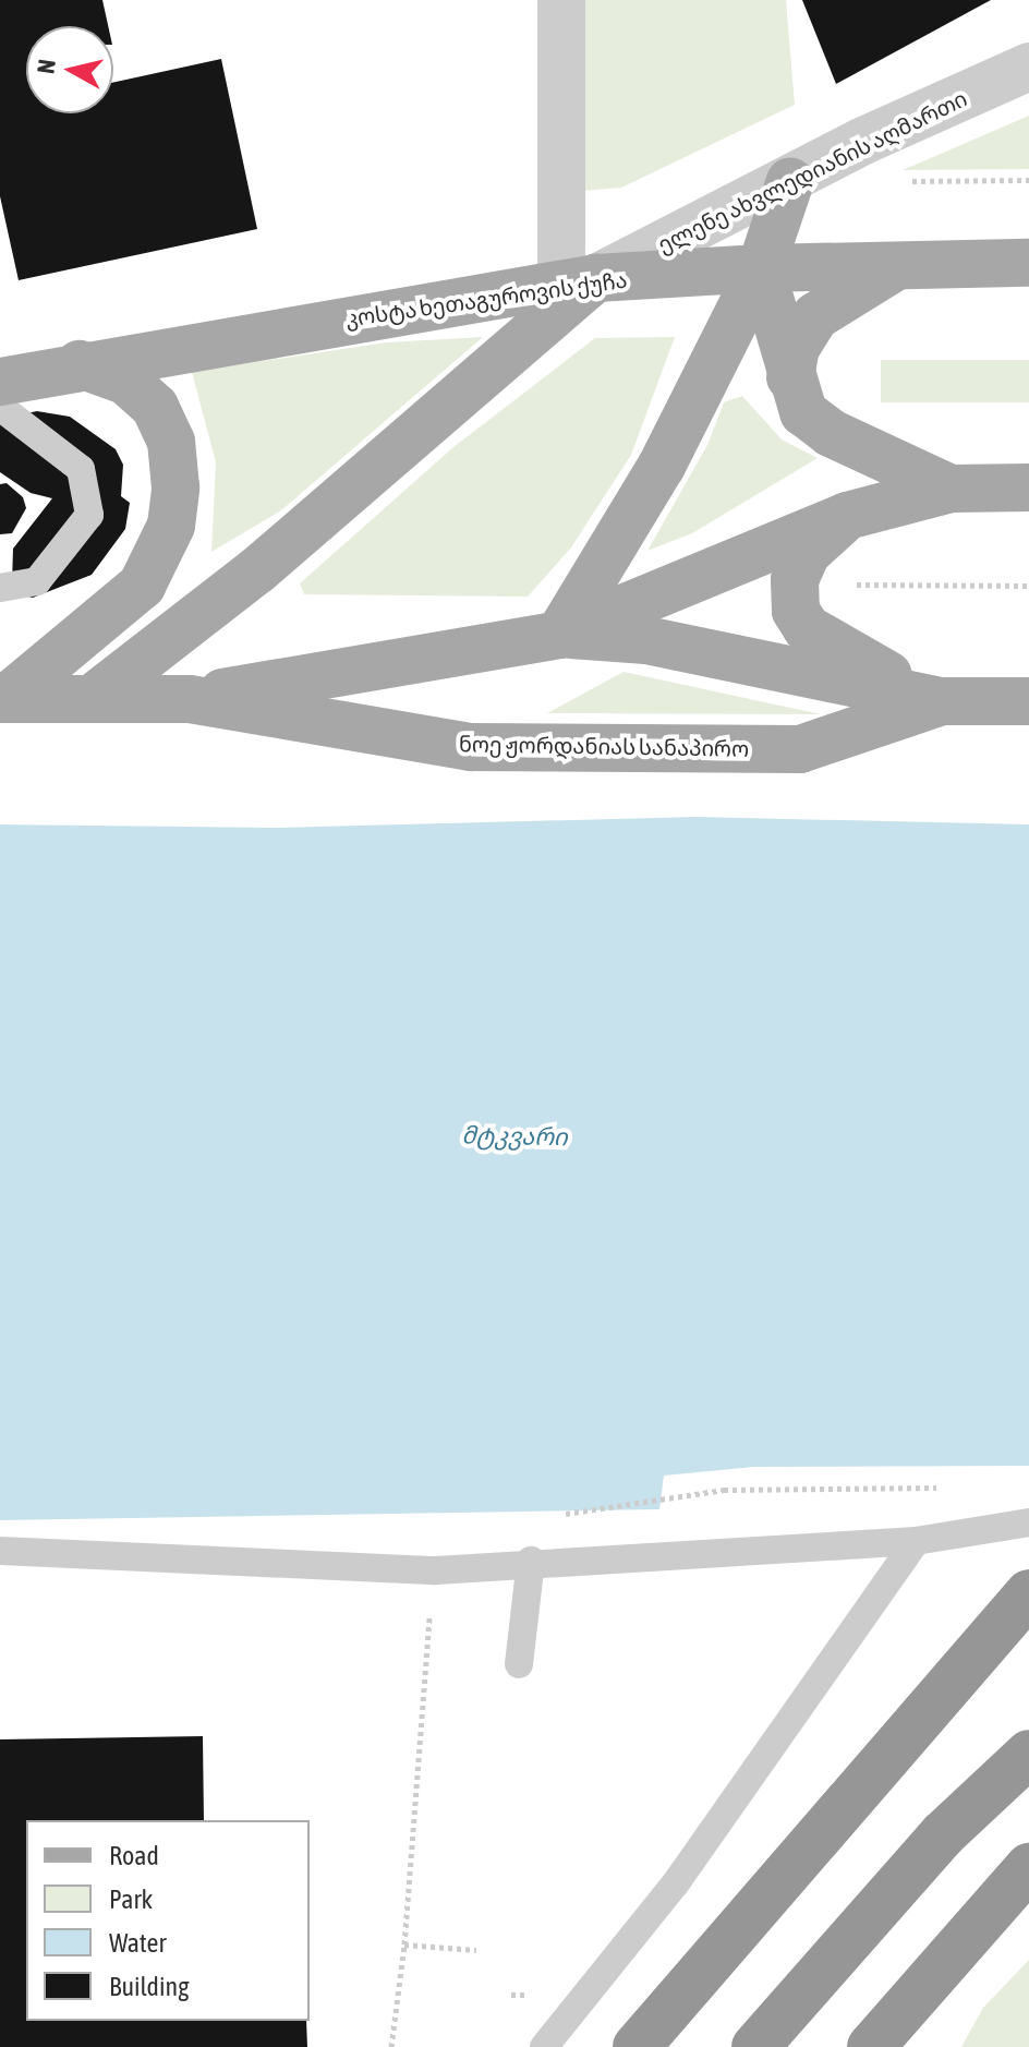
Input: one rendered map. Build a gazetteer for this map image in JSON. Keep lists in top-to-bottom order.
{
  "streets": {
    "main road": ["კოსტა ხეთაგუროვის ქუჩა", "ნოე ჟორდანიას სანაპირო"],
    "street": ["ელენე ახვლედიანის აღმართი"]
  },
  "crossings": [
    ["ელენე ახვლედიანის აღმართი", "კოსტა ხეთაგუროვის ქუჩა"]
  ],
  "water": ["მტკვარი"],
  "legend": [
    "Road",
    "Park",
    "Water",
    "Building"
  ],
  "north": "left"
}
